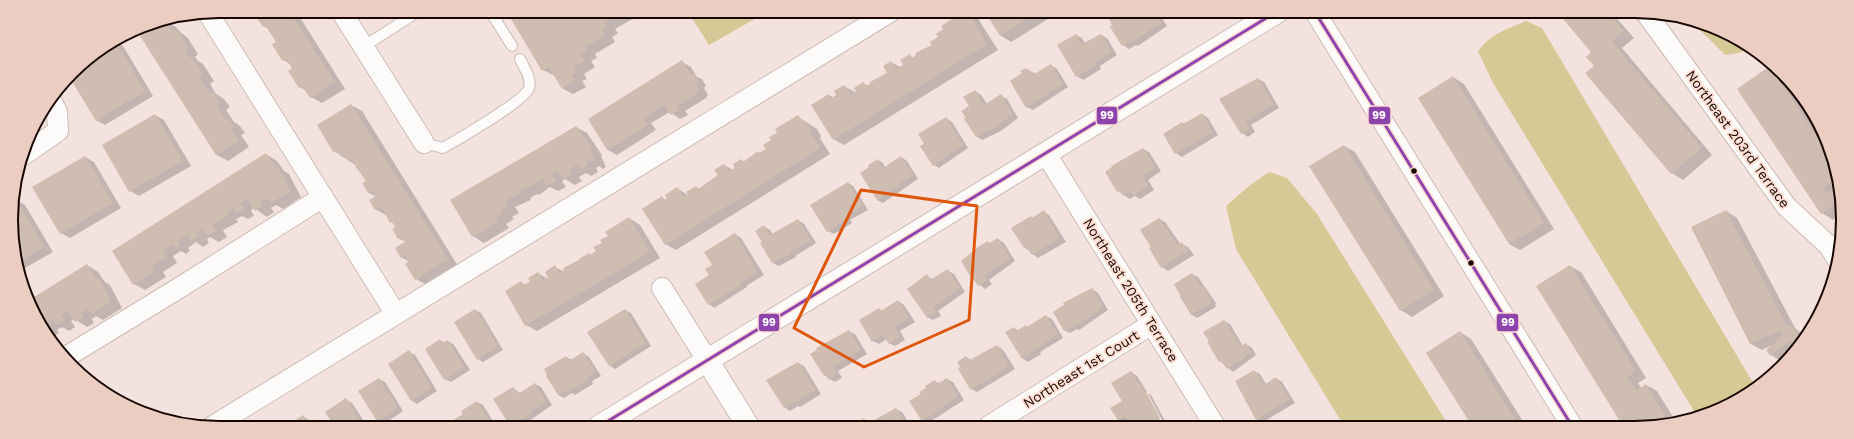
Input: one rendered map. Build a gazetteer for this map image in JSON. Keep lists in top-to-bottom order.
{
  "streets": {
    "street": ["Northeast 203rd Terrace", "Northeast 205th Terrace", "Northeast 1st Court"]
  },
  "crossings": [
    ["Northeast 205th Terrace", "Northeast 1st Court"]
  ],
  "lines": ["transit line 99"]
}
